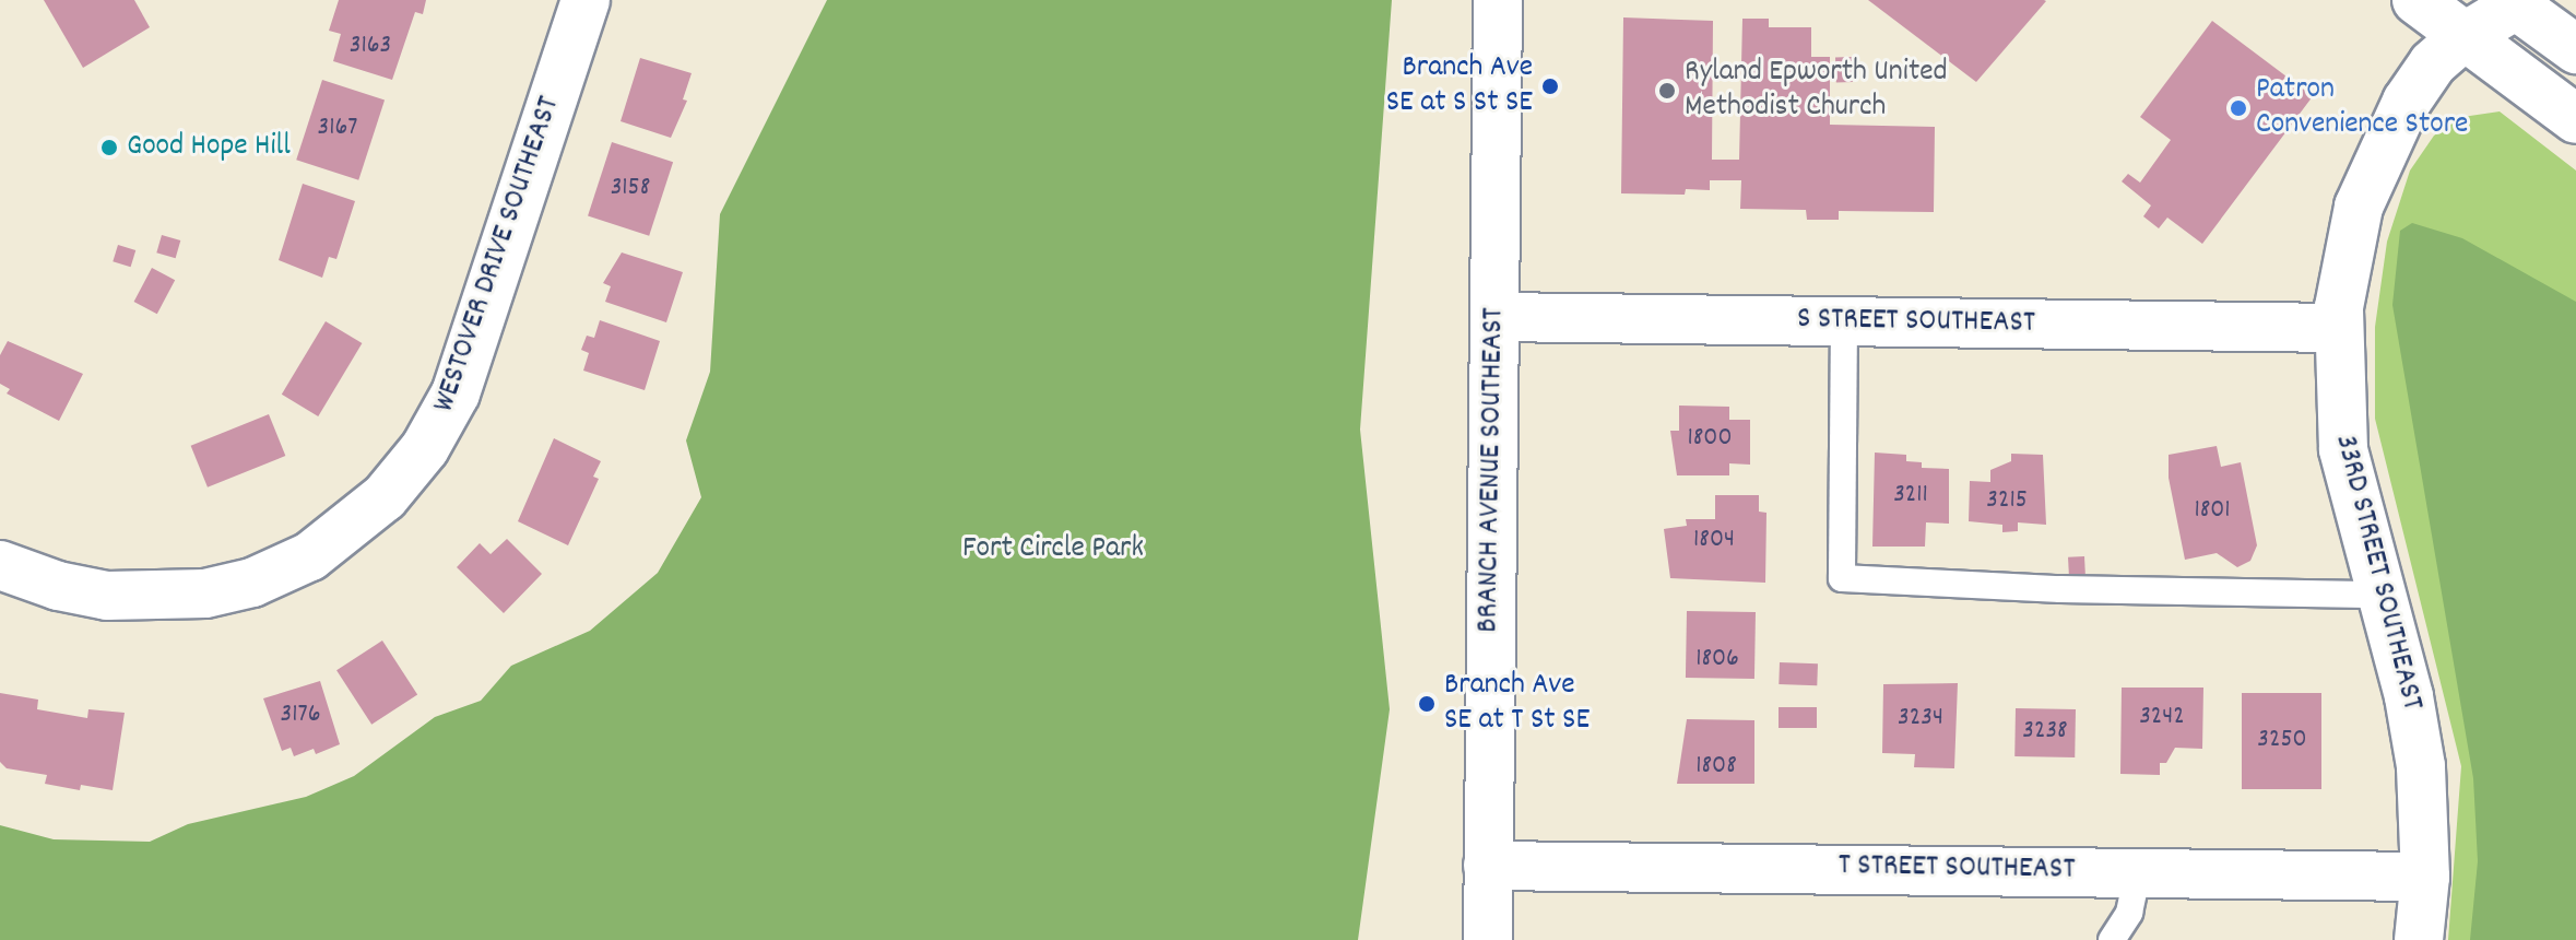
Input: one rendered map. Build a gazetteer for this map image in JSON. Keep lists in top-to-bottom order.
{
  "streets": {
    "main road": [
      "WESTOVER DRIVE SOUTHEAST",
      "S STREET SOUTHEAST",
      "BRANCH AVENUE SOUTHEAST",
      "33RD STREET SOUTHEAST",
      "T STREET SOUTHEAST"
    ]
  },
  "crossings": [
    ["S STREET SOUTHEAST", "BRANCH AVENUE SOUTHEAST"],
    ["S STREET SOUTHEAST", "33RD STREET SOUTHEAST"],
    ["BRANCH AVENUE SOUTHEAST", "T STREET SOUTHEAST"],
    ["33RD STREET SOUTHEAST", "T STREET SOUTHEAST"]
  ],
  "parks": ["Fort Circle Park"],
  "places": [
    "Branch Ave SE at S St SE",
    "Ryland Epworth United Methodist Church",
    "Patron Convenience Store",
    "Good Hope Hill",
    "Branch Ave SE at T St SE"
  ],
  "house_numbers": [
    "3163",
    "3167",
    "3158",
    "1800",
    "3211",
    "3215",
    "1801",
    "1804",
    "1806",
    "3176",
    "3242",
    "3234",
    "3238",
    "3250",
    "1808"
  ]
}
